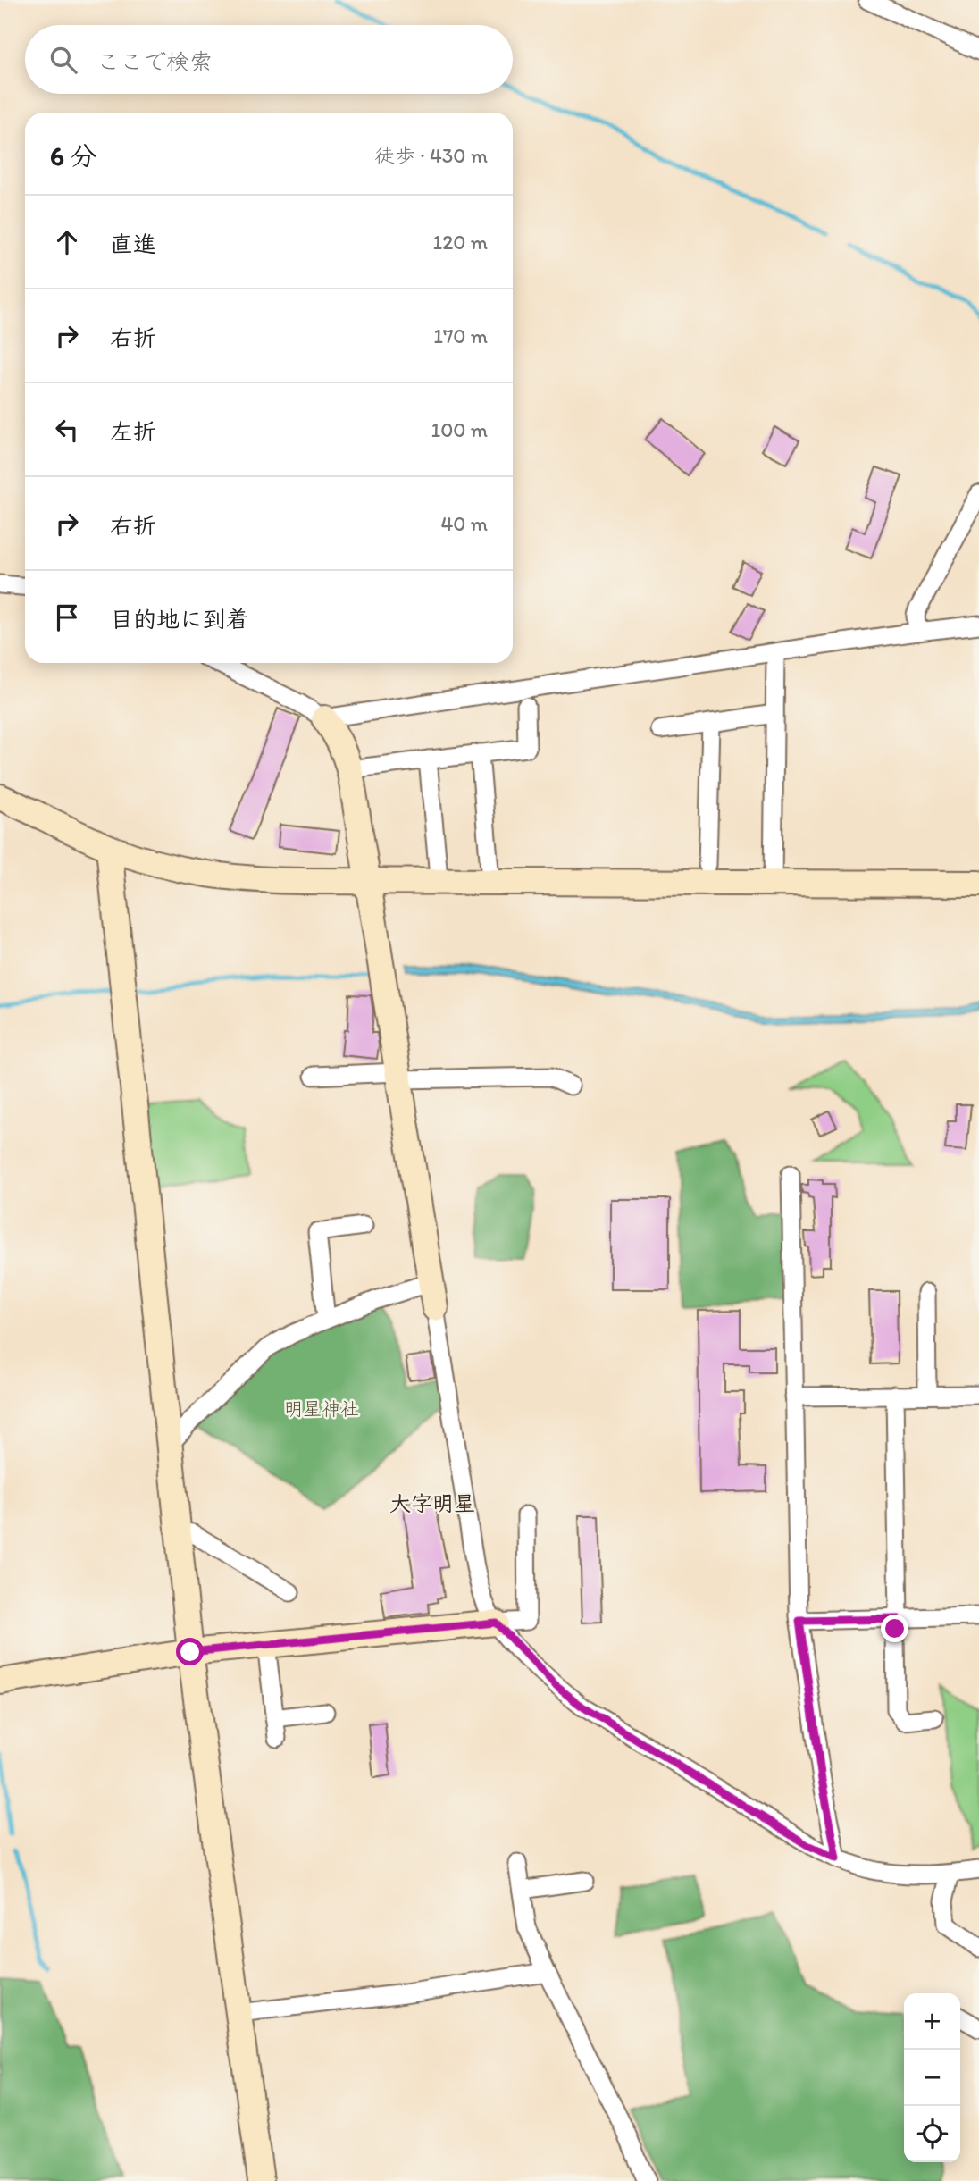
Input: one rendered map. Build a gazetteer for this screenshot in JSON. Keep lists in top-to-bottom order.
{
  "districts": ["大字明星"],
  "parks": ["明星神社"],
  "page": {
    "search": "ここで検索",
    "heading": ["6 分", "徒歩 · 430 m"],
    "list": [
      ["直進", "120 m"],
      ["右折", "170 m"],
      ["左折", "100 m"],
      ["右折", "40 m"],
      "目的地に到着"
    ],
    "map_buttons": ["+", "−"]
  }
}
